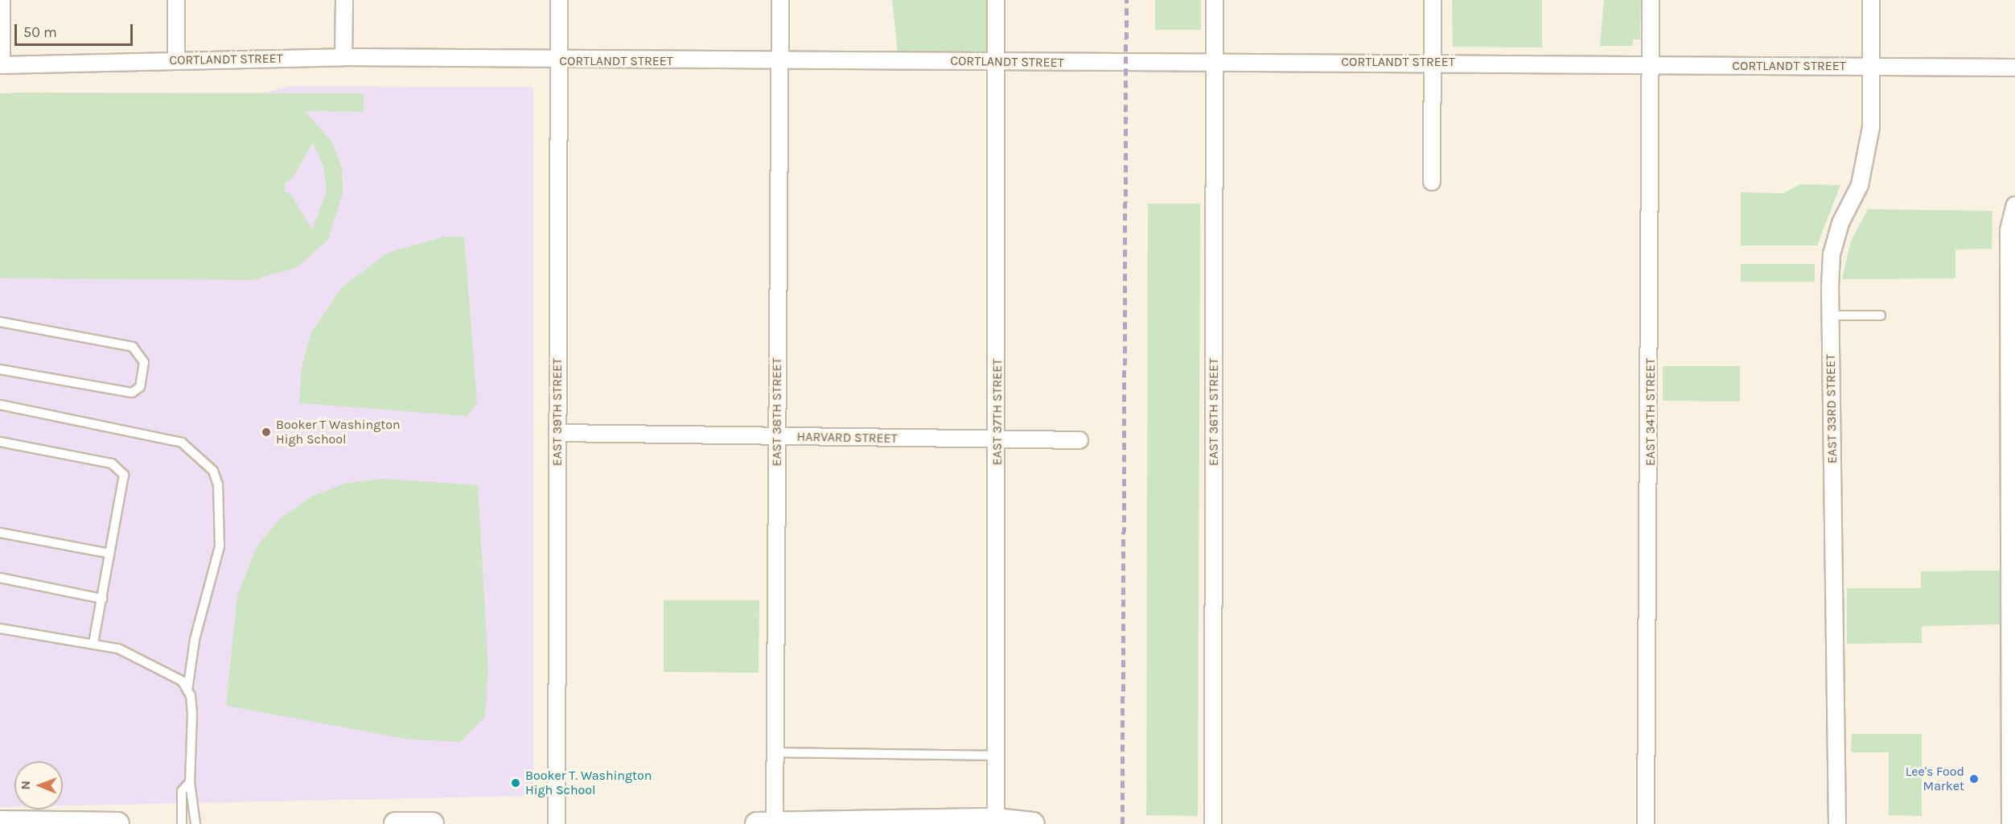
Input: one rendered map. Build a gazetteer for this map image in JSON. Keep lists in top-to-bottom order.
{
  "streets": {
    "street": [
      "CORTLANDT STREET",
      "EAST 33RD STREET",
      "EAST 39TH STREET",
      "EAST 38TH STREET",
      "EAST 37TH STREET",
      "EAST 36TH STREET",
      "EAST 34TH STREET",
      "HARVARD STREET"
    ]
  },
  "crossings": [
    ["CORTLANDT STREET", "EAST 33RD STREET"],
    ["CORTLANDT STREET", "EAST 39TH STREET"],
    ["CORTLANDT STREET", "EAST 38TH STREET"],
    ["CORTLANDT STREET", "EAST 37TH STREET"],
    ["CORTLANDT STREET", "EAST 36TH STREET"],
    ["CORTLANDT STREET", "EAST 34TH STREET"],
    ["EAST 39TH STREET", "HARVARD STREET"],
    ["EAST 38TH STREET", "HARVARD STREET"],
    ["EAST 37TH STREET", "HARVARD STREET"]
  ],
  "places": ["Booker T Washington High School", "Lee's Food Market", "Booker T. Washington High School"],
  "scale_bar": "50 m",
  "north": "left"
}
